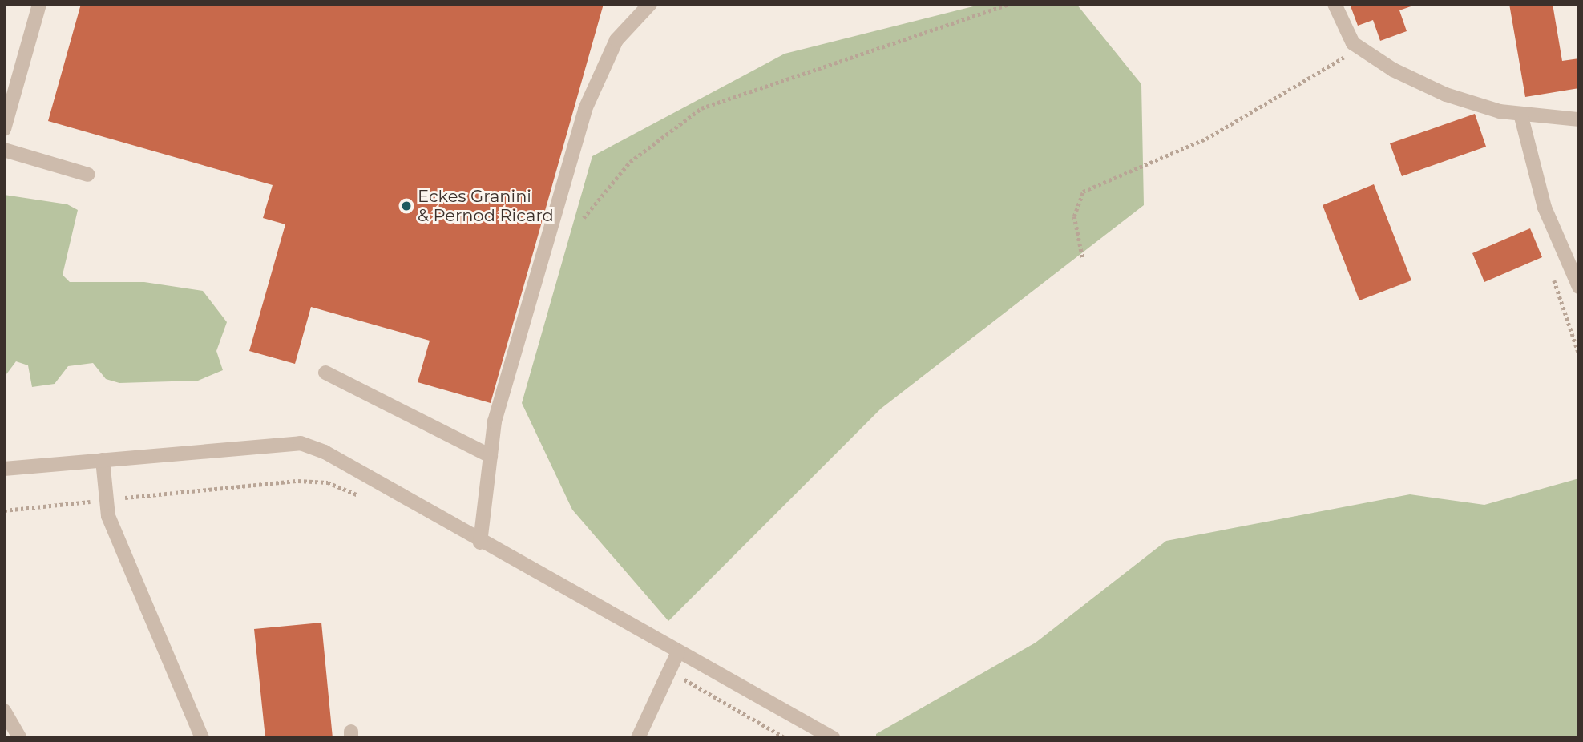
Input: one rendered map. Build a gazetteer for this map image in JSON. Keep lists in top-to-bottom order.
{
  "places": ["Eckes Granini & Pernod Ricard"]
}
